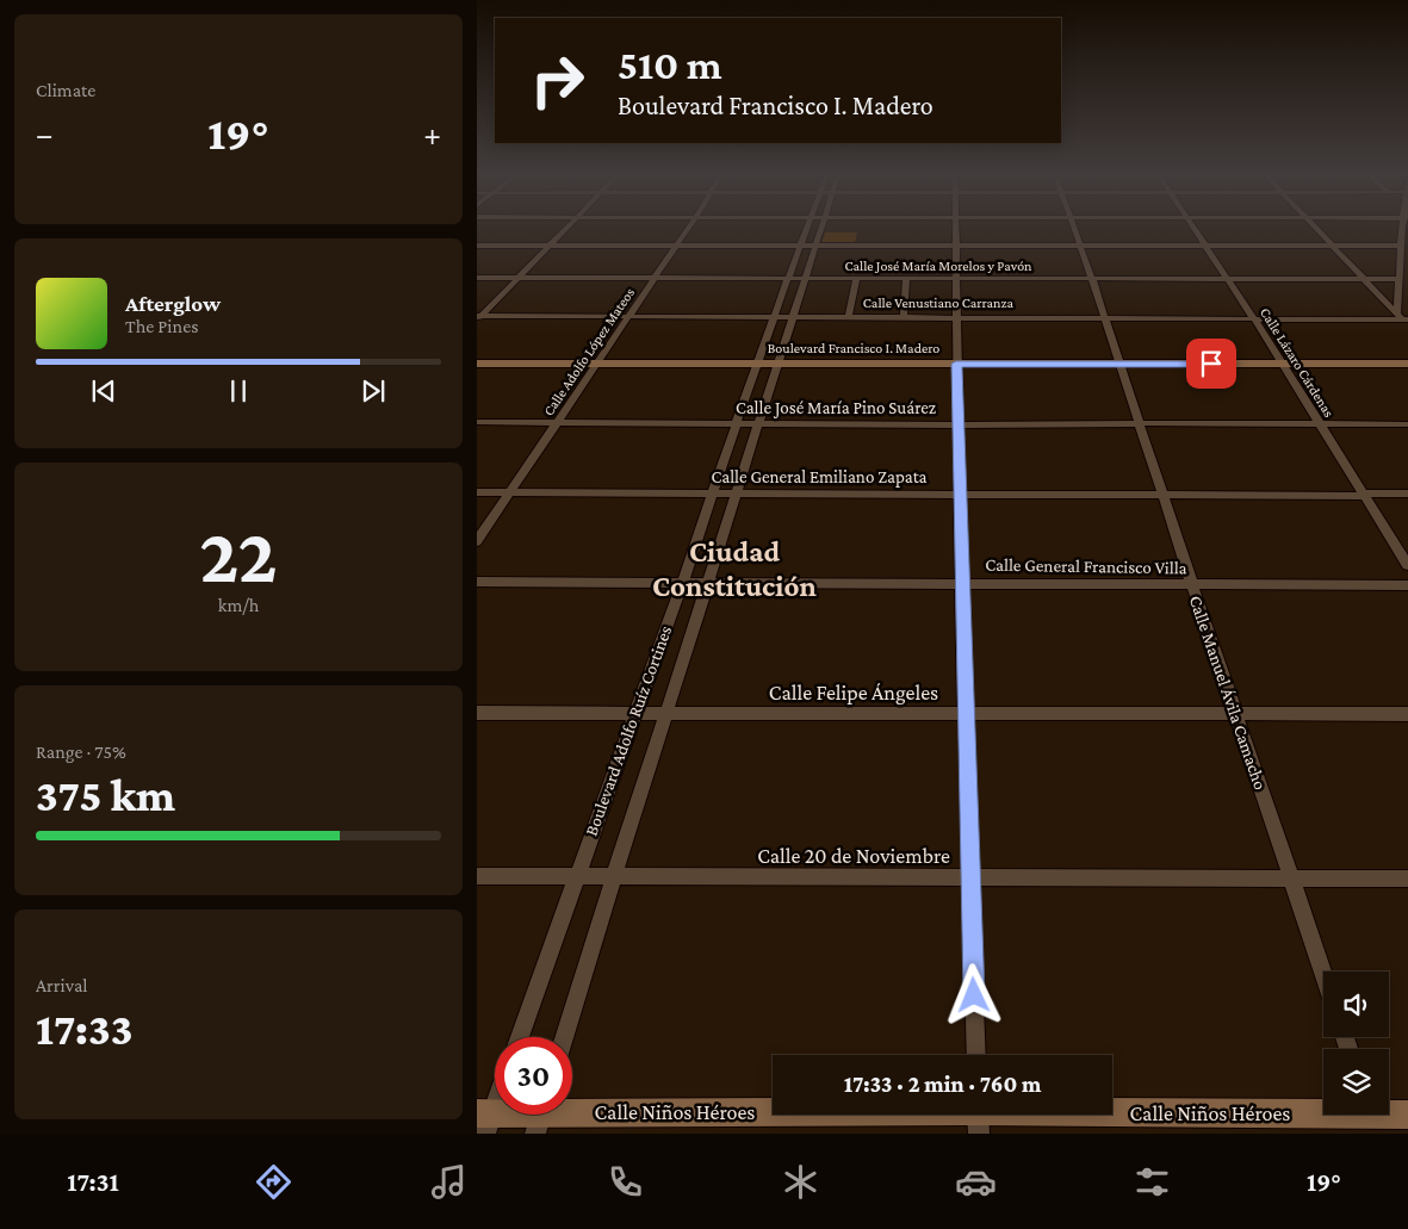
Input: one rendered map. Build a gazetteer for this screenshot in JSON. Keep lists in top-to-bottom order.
{
  "streets": {
    "street": [
      "Calle José María Morelos y Pavón",
      "Calle Venustiano Carranza",
      "Boulevard Francisco I. Madero",
      "Calle Adolfo López Mateos",
      "Calle Lázaro Cárdenas",
      "Calle José María Pino Suárez",
      "Calle General Emiliano Zapata",
      "Calle General Francisco Villa",
      "Calle Felipe Ángeles",
      "Calle Manuel Ávila Camacho",
      "Boulevard Adolfo Ruíz Cortines",
      "Calle 20 de Noviembre",
      "Calle Niños Héroes"
    ]
  },
  "crossings": [
    ["Calle José María Morelos y Pavón", "Calle Adolfo López Mateos"],
    ["Calle José María Morelos y Pavón", "Calle Lázaro Cárdenas"],
    ["Calle José María Morelos y Pavón", "Calle Manuel Ávila Camacho"],
    ["Calle José María Morelos y Pavón", "Boulevard Adolfo Ruíz Cortines"],
    ["Calle Venustiano Carranza", "Calle Adolfo López Mateos"],
    ["Calle Venustiano Carranza", "Calle Lázaro Cárdenas"],
    ["Calle Venustiano Carranza", "Calle Manuel Ávila Camacho"],
    ["Calle Venustiano Carranza", "Boulevard Adolfo Ruíz Cortines"],
    ["Boulevard Francisco I. Madero", "Calle Adolfo López Mateos"],
    ["Boulevard Francisco I. Madero", "Calle Lázaro Cárdenas"],
    ["Boulevard Francisco I. Madero", "Calle Manuel Ávila Camacho"],
    ["Boulevard Francisco I. Madero", "Boulevard Adolfo Ruíz Cortines"],
    ["Calle Adolfo López Mateos", "Calle José María Pino Suárez"],
    ["Calle Adolfo López Mateos", "Calle General Emiliano Zapata"],
    ["Calle Lázaro Cárdenas", "Calle José María Pino Suárez"],
    ["Calle Lázaro Cárdenas", "Calle General Emiliano Zapata"],
    ["Calle José María Pino Suárez", "Calle Manuel Ávila Camacho"],
    ["Calle José María Pino Suárez", "Boulevard Adolfo Ruíz Cortines"],
    ["Calle General Emiliano Zapata", "Calle Manuel Ávila Camacho"],
    ["Calle General Emiliano Zapata", "Boulevard Adolfo Ruíz Cortines"],
    ["Calle General Francisco Villa", "Calle Manuel Ávila Camacho"],
    ["Calle General Francisco Villa", "Boulevard Adolfo Ruíz Cortines"],
    ["Calle Felipe Ángeles", "Calle Manuel Ávila Camacho"],
    ["Calle Felipe Ángeles", "Boulevard Adolfo Ruíz Cortines"],
    ["Calle Manuel Ávila Camacho", "Calle 20 de Noviembre"],
    ["Boulevard Adolfo Ruíz Cortines", "Calle 20 de Noviembre"]
  ],
  "districts": ["Ciudad Constitución"],
  "page": {
    "tile": [
      "Climate",
      ["22", "km/h"],
      ["Range · 75%", "375 km"],
      ["Arrival", "17:33"]
    ],
    "turn": ["510 m", "Boulevard Francisco I. Madero"],
    "heat": ["−", "19°", "+"],
    "song": ["Afterglow", "The Pines"],
    "limit": "30",
    "trip": "17:33 · 2 min · 760 m",
    "tabs": ["17:31", "19°"]
  }
}
